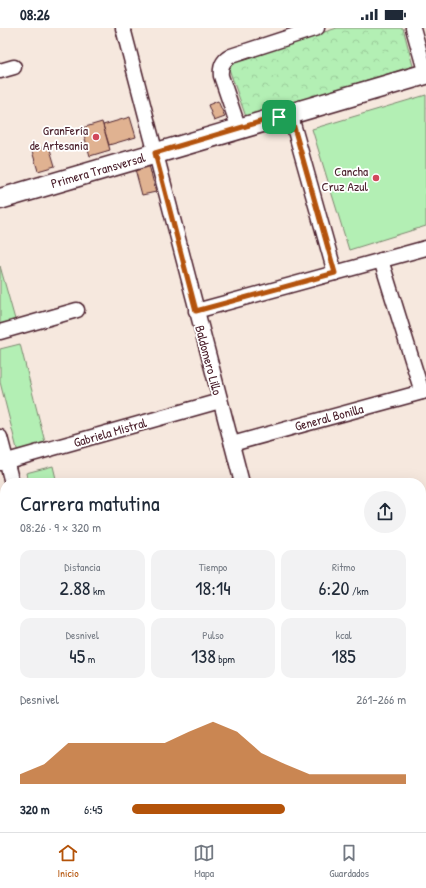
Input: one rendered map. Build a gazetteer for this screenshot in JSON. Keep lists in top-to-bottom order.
{
  "streets": {
    "main road": ["Primera Transversal"],
    "street": ["Baldomero Lillo", "General Bonilla", "Gabriela Mistral"]
  },
  "crossings": [
    ["Primera Transversal", "Baldomero Lillo"],
    ["Baldomero Lillo", "General Bonilla"],
    ["Baldomero Lillo", "Gabriela Mistral"]
  ],
  "places": ["GranFería de Artesania", "Cancha Cruz Azul"],
  "page": {
    "status": "08:26",
    "heading": ["Carrera matutina", "08:26 · 9 × 320 m"],
    "stats": [
      ["Distancia", "2.88 km"],
      ["Tiempo", "18:14"],
      ["Ritmo", "6:20 /km"],
      ["Desnivel", "45 m"],
      ["Pulso", "138 bpm"],
      ["kcal", "185"]
    ],
    "chart": ["Desnivel", "261–266 m"],
    "list": [
      {
        "name": "320 m",
        "note": "6:45"
      }
    ],
    "tabs": ["Inicio", "Mapa", "Guardados"]
  }
}
